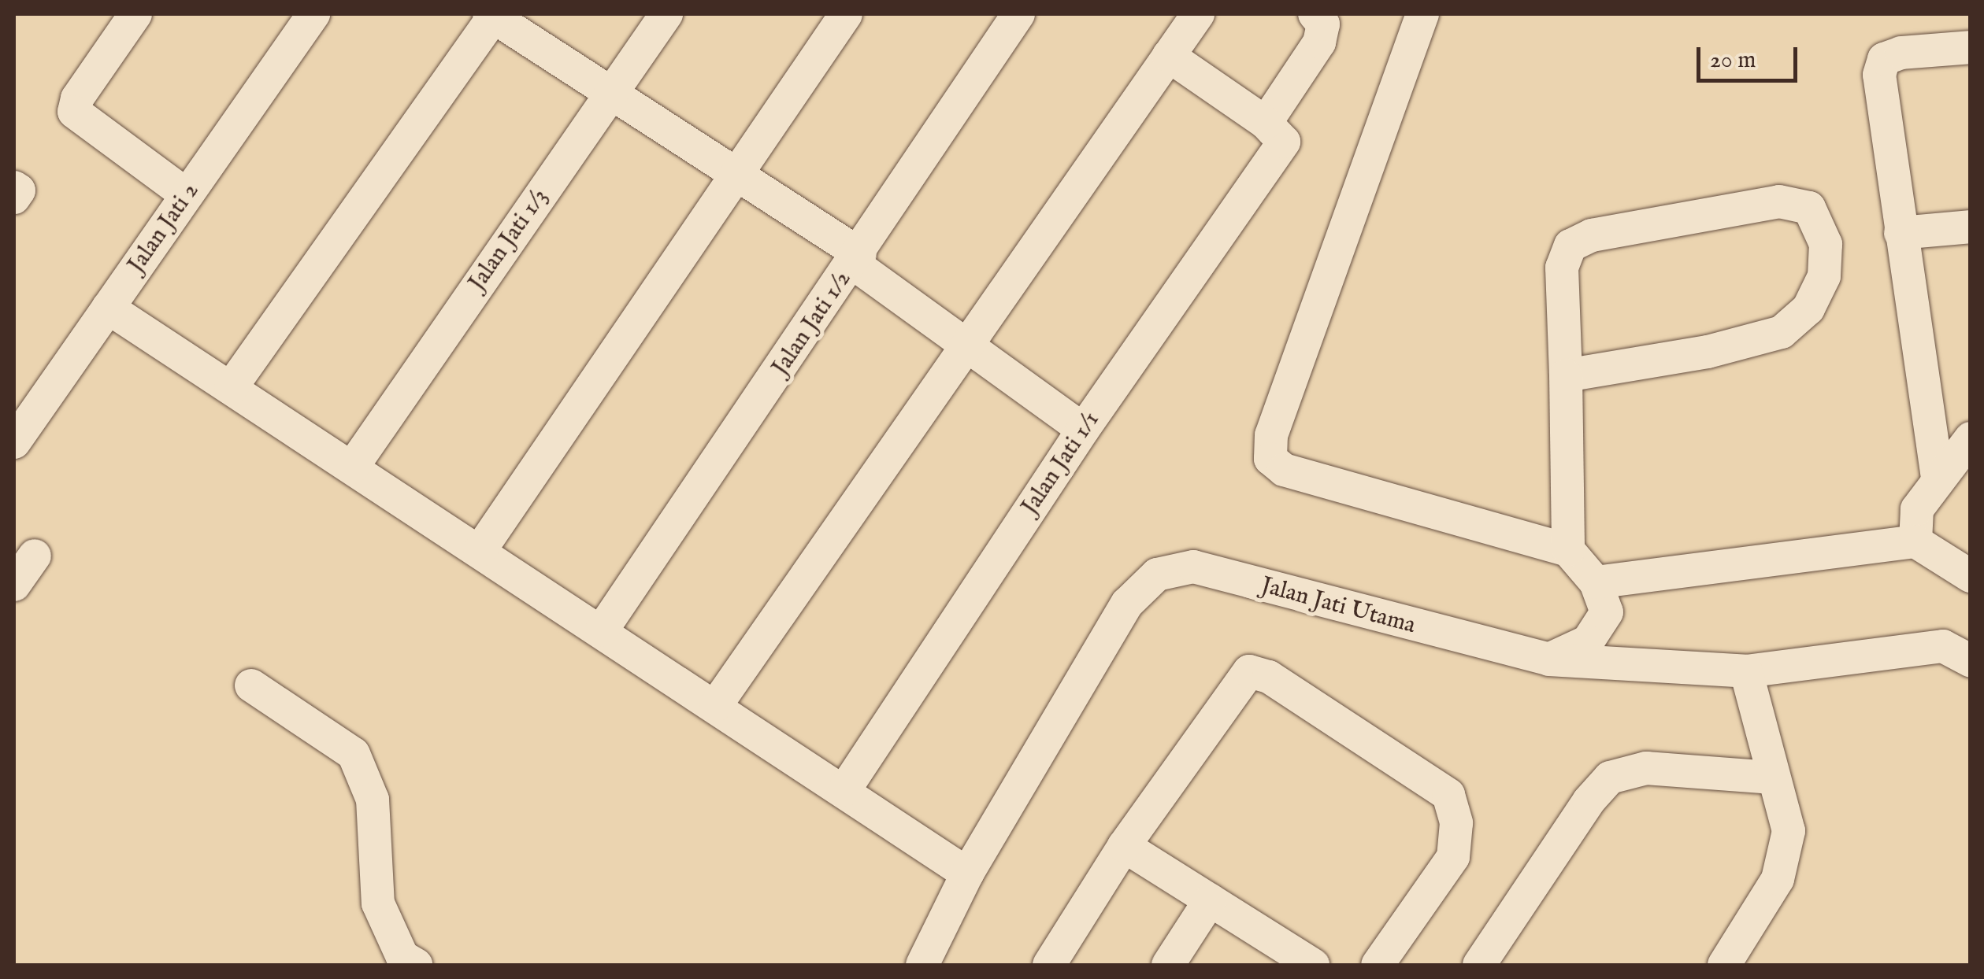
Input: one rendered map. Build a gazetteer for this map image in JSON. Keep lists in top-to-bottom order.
{
  "streets": {
    "street": [
      "Jalan Jati 2",
      "Jalan Jati 1/3",
      "Jalan Jati 1/2",
      "Jalan Jati 1/1",
      "Jalan Jati Utama"
    ]
  },
  "scale_bar": "20 m"
}
